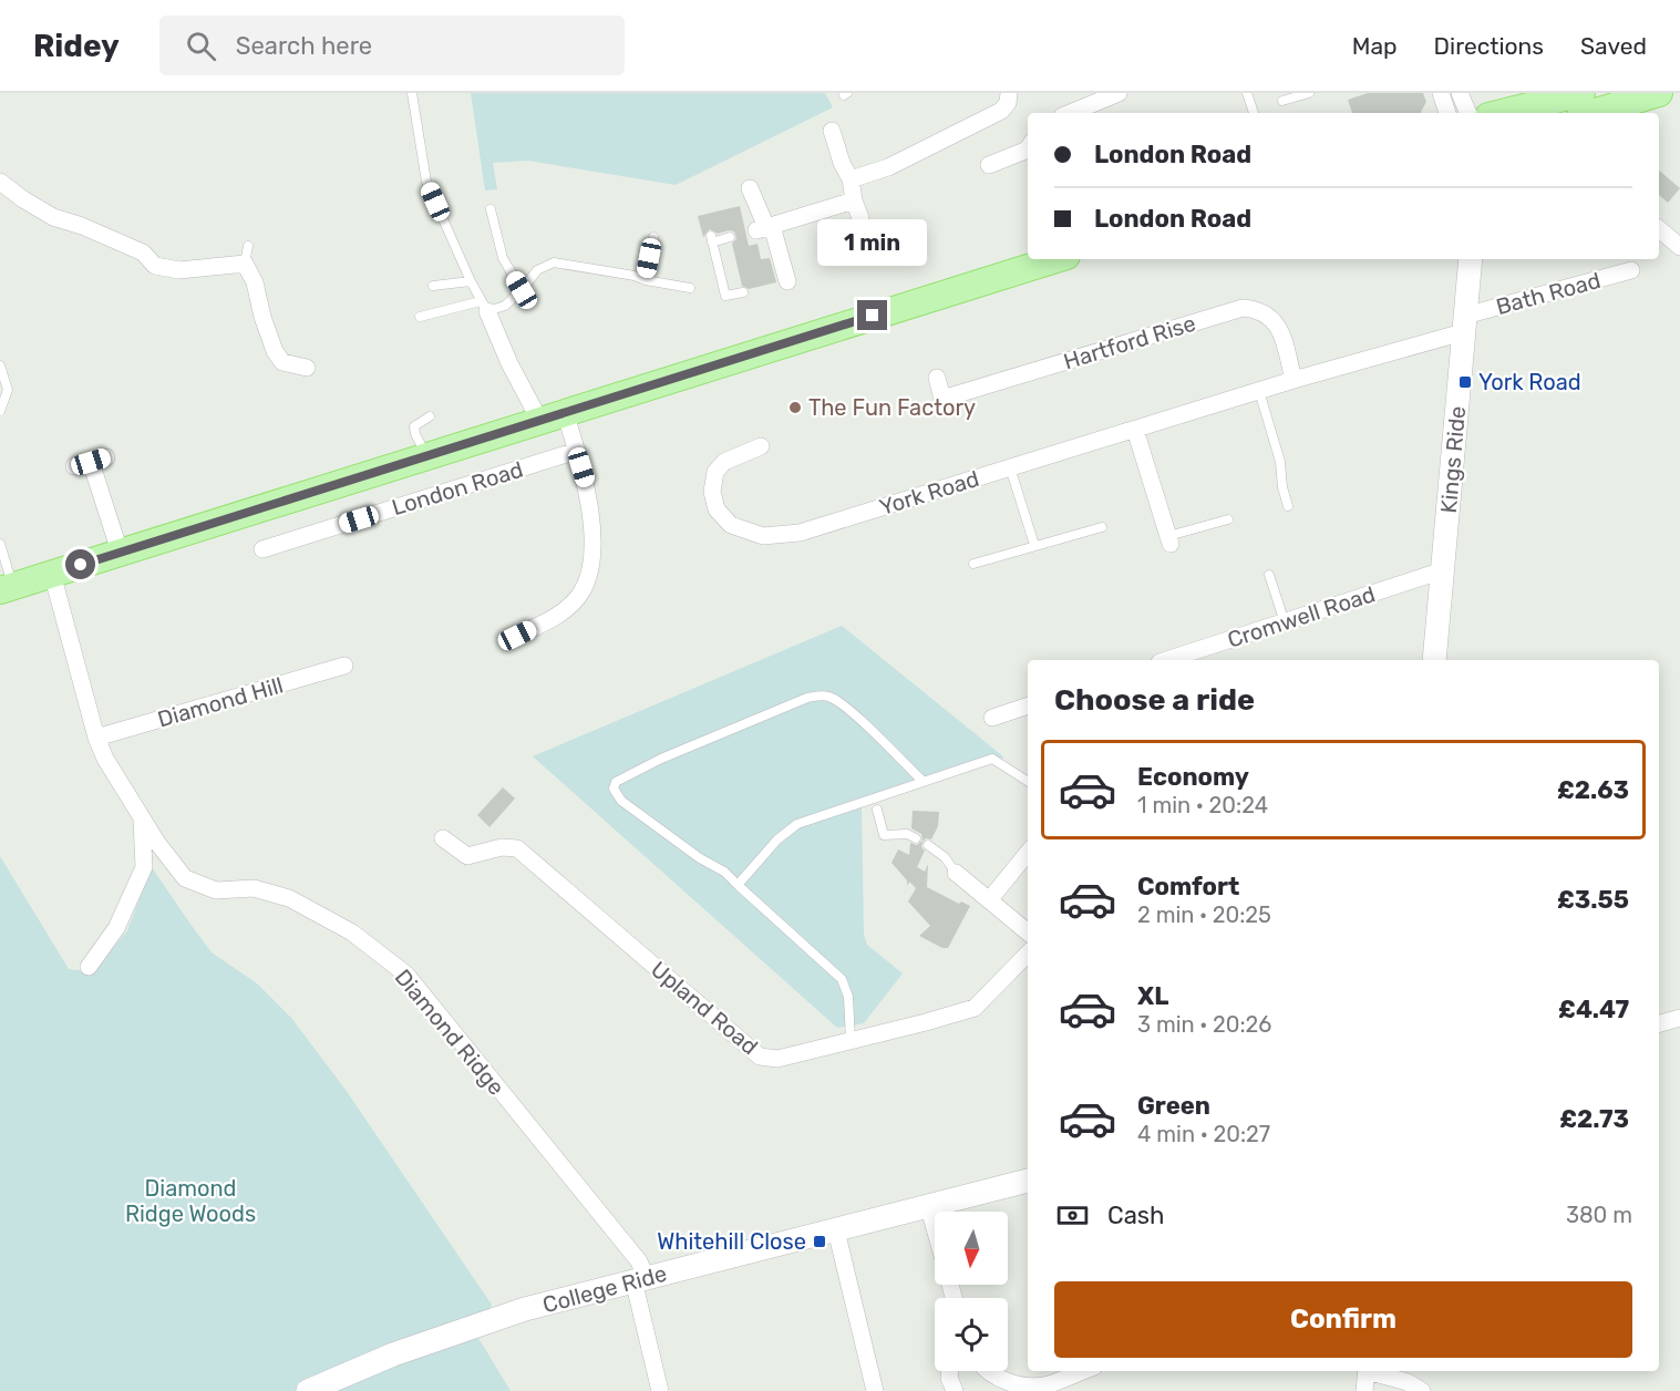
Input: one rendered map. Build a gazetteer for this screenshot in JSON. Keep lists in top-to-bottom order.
{
  "streets": {
    "main road": ["London Road"],
    "street": [
      "Bath Road",
      "Hartford Rise",
      "Kings Ride",
      "York Road",
      "Cromwell Road",
      "Diamond Hill",
      "Upland Road",
      "Diamond Ridge",
      "College Ride"
    ]
  },
  "crossings": [
    ["Bath Road", "Kings Ride"],
    ["Bath Road", "York Road"],
    ["Hartford Rise", "York Road"],
    ["Kings Ride", "York Road"],
    ["Kings Ride", "Cromwell Road"],
    ["London Road", "Diamond Ridge"],
    ["Diamond Hill", "Diamond Ridge"],
    ["Diamond Ridge", "College Ride"]
  ],
  "parks": ["Diamond Ridge Woods"],
  "places": {
    "transit": ["York Road", "Whitehill Close"],
    "other": ["The Fun Factory"]
  },
  "north": "bottom",
  "page": {
    "header": "Ridey",
    "search": "Search here",
    "nav": ["Map", "Directions", "Saved"],
    "banner": ["London Road", "London Road"],
    "bubble": "1 min",
    "heading": "Choose a ride",
    "list": [
      {
        "name": "Economy",
        "note": "1 min · 20:24",
        "value": "£2.63"
      },
      {
        "name": "Comfort",
        "note": "2 min · 20:25",
        "value": "£3.55"
      },
      {
        "name": "XL",
        "note": "3 min · 20:26",
        "value": "£4.47"
      },
      {
        "name": "Green",
        "note": "4 min · 20:27",
        "value": "£2.73"
      }
    ],
    "pay": ["Cash", "380 m"],
    "buttons": "Confirm"
  }
}
